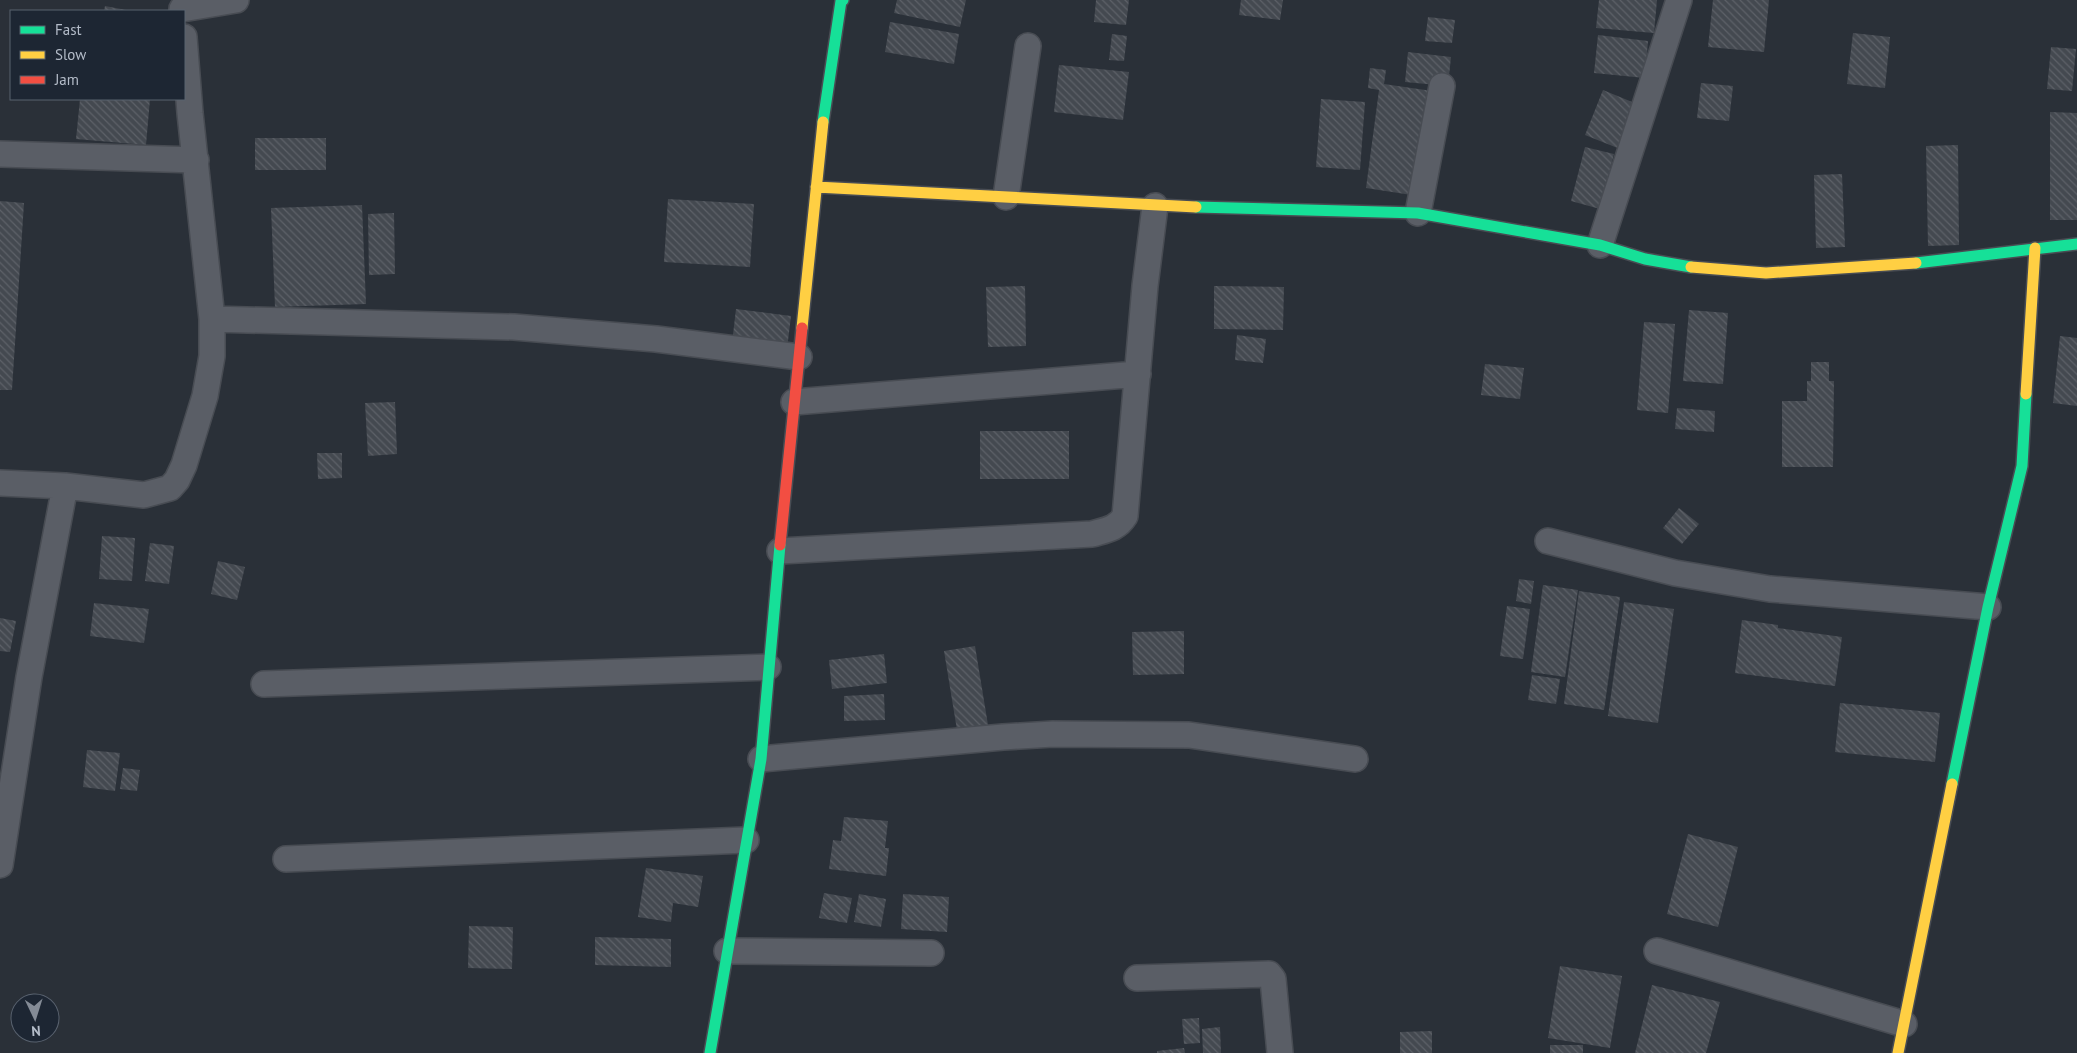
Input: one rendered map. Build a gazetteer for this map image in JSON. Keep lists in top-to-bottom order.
{
  "legend": ["Fast", "Slow", "Jam"],
  "north": "bottom"
}
